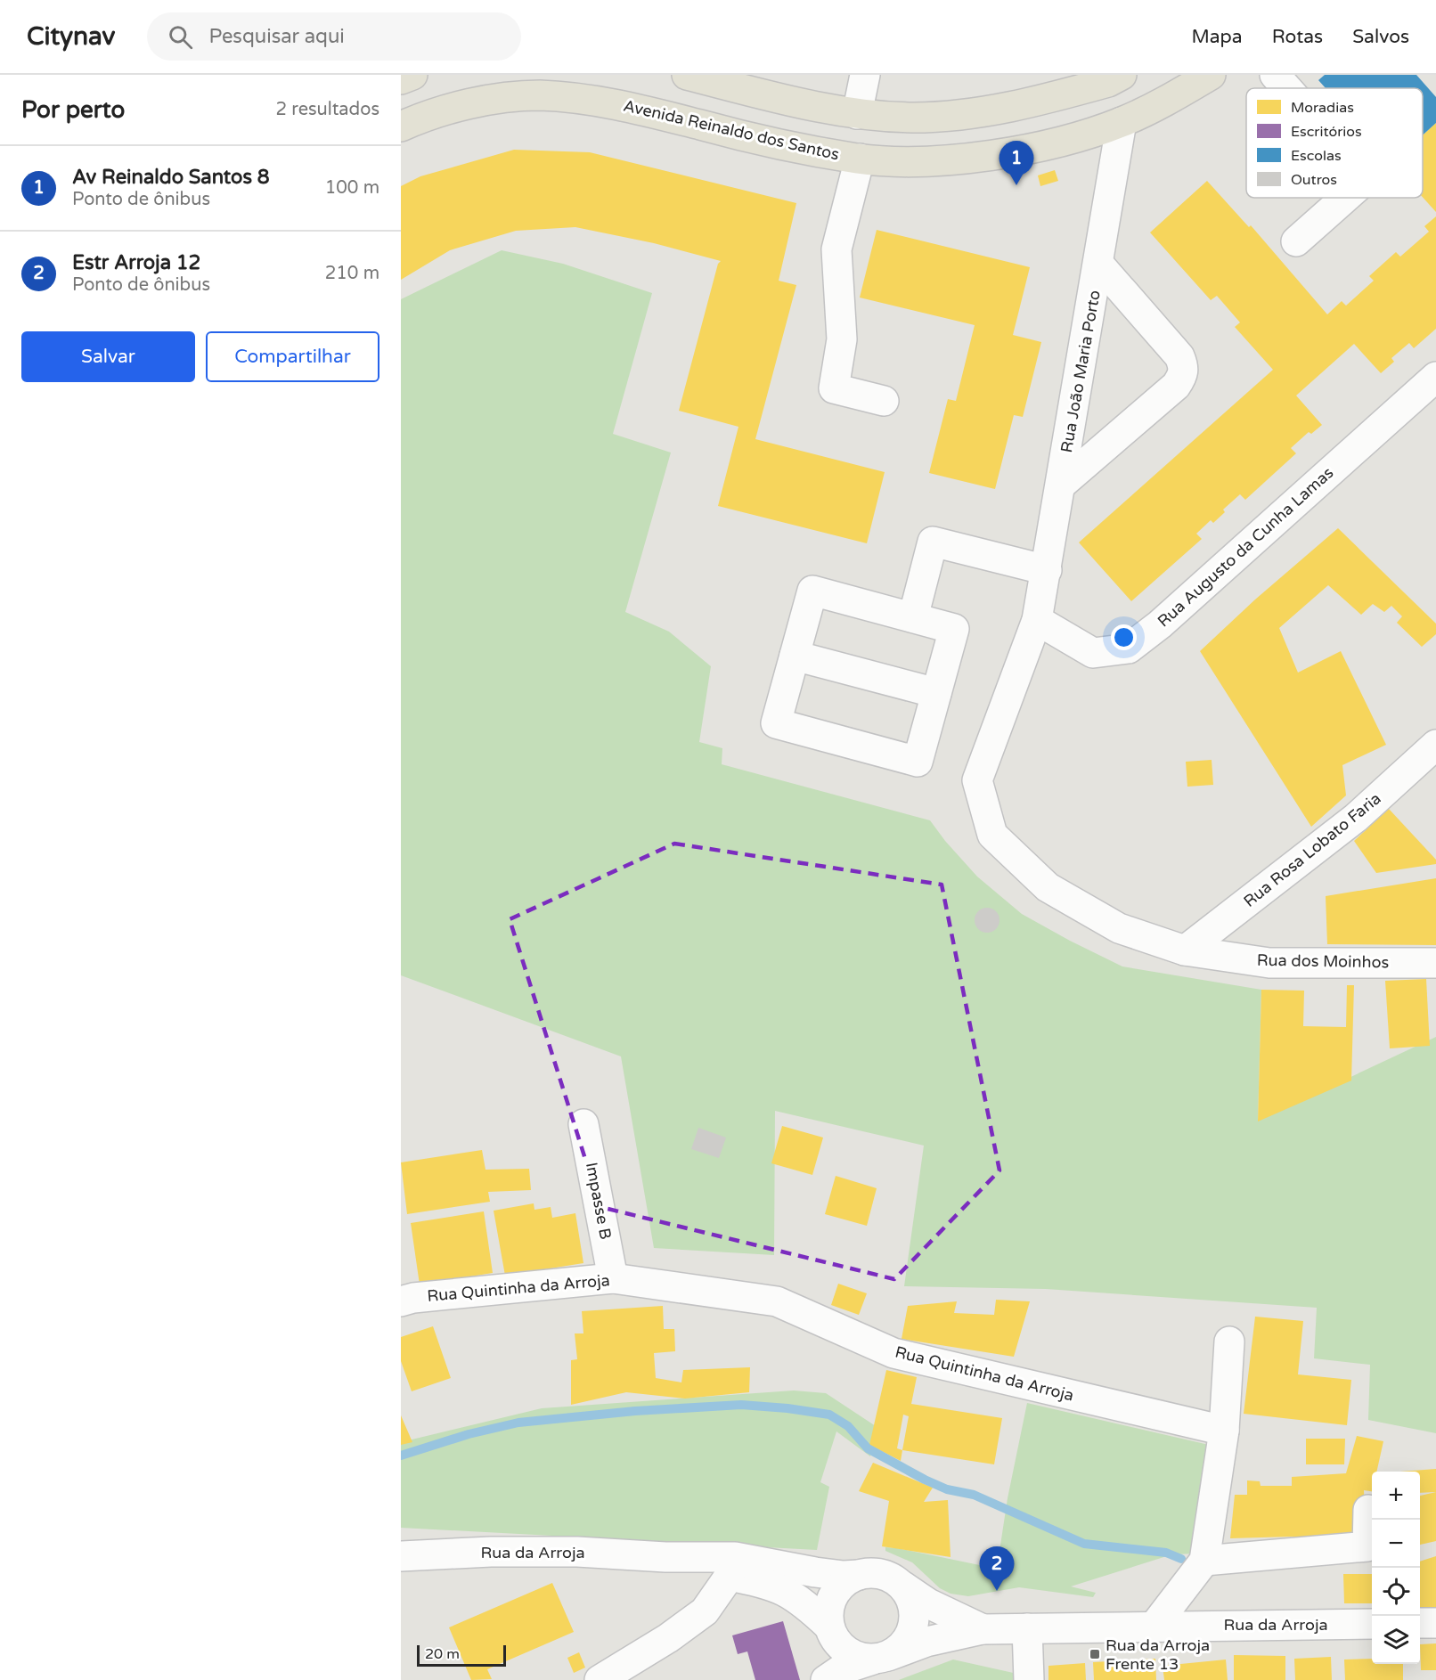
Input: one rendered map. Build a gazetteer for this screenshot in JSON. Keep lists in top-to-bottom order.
{
  "streets": {
    "main road": ["Avenida Reinaldo dos Santos"],
    "street": [
      "Rua João Maria Porto",
      "Rua Augusto da Cunha Lamas",
      "Rua Rosa Lobato Faria",
      "Rua dos Moinhos",
      "Impasse B",
      "Rua Quintinha da Arroja",
      "Rua da Arroja"
    ]
  },
  "crossings": [
    ["Avenida Reinaldo dos Santos", "Rua João Maria Porto"],
    ["Rua João Maria Porto", "Rua Augusto da Cunha Lamas"],
    ["Rua João Maria Porto", "Rua dos Moinhos"],
    ["Rua Augusto da Cunha Lamas", "Rua dos Moinhos"],
    ["Rua Rosa Lobato Faria", "Rua dos Moinhos"],
    ["Impasse B", "Rua Quintinha da Arroja"]
  ],
  "places": {
    "transit": ["Rua da Arroja Frente 13"]
  },
  "legend": [
    "Moradias",
    "Escritórios",
    "Escolas",
    "Outros"
  ],
  "scale_bar": "20 m",
  "page": {
    "header": "Citynav",
    "search": "Pesquisar aqui",
    "nav": ["Mapa", "Rotas", "Salvos"],
    "heading": ["Por perto", "2 resultados"],
    "pins": ["1", "2"],
    "list": [
      {
        "mark": "1",
        "name": "Av Reinaldo Santos 8",
        "note": "Ponto de ônibus",
        "value": "100 m"
      },
      {
        "mark": "2",
        "name": "Estr Arroja 12",
        "note": "Ponto de ônibus",
        "value": "210 m"
      }
    ],
    "buttons": ["Salvar", "Compartilhar"],
    "map_buttons": ["+", "−"],
    "scale": "20 m"
  }
}
